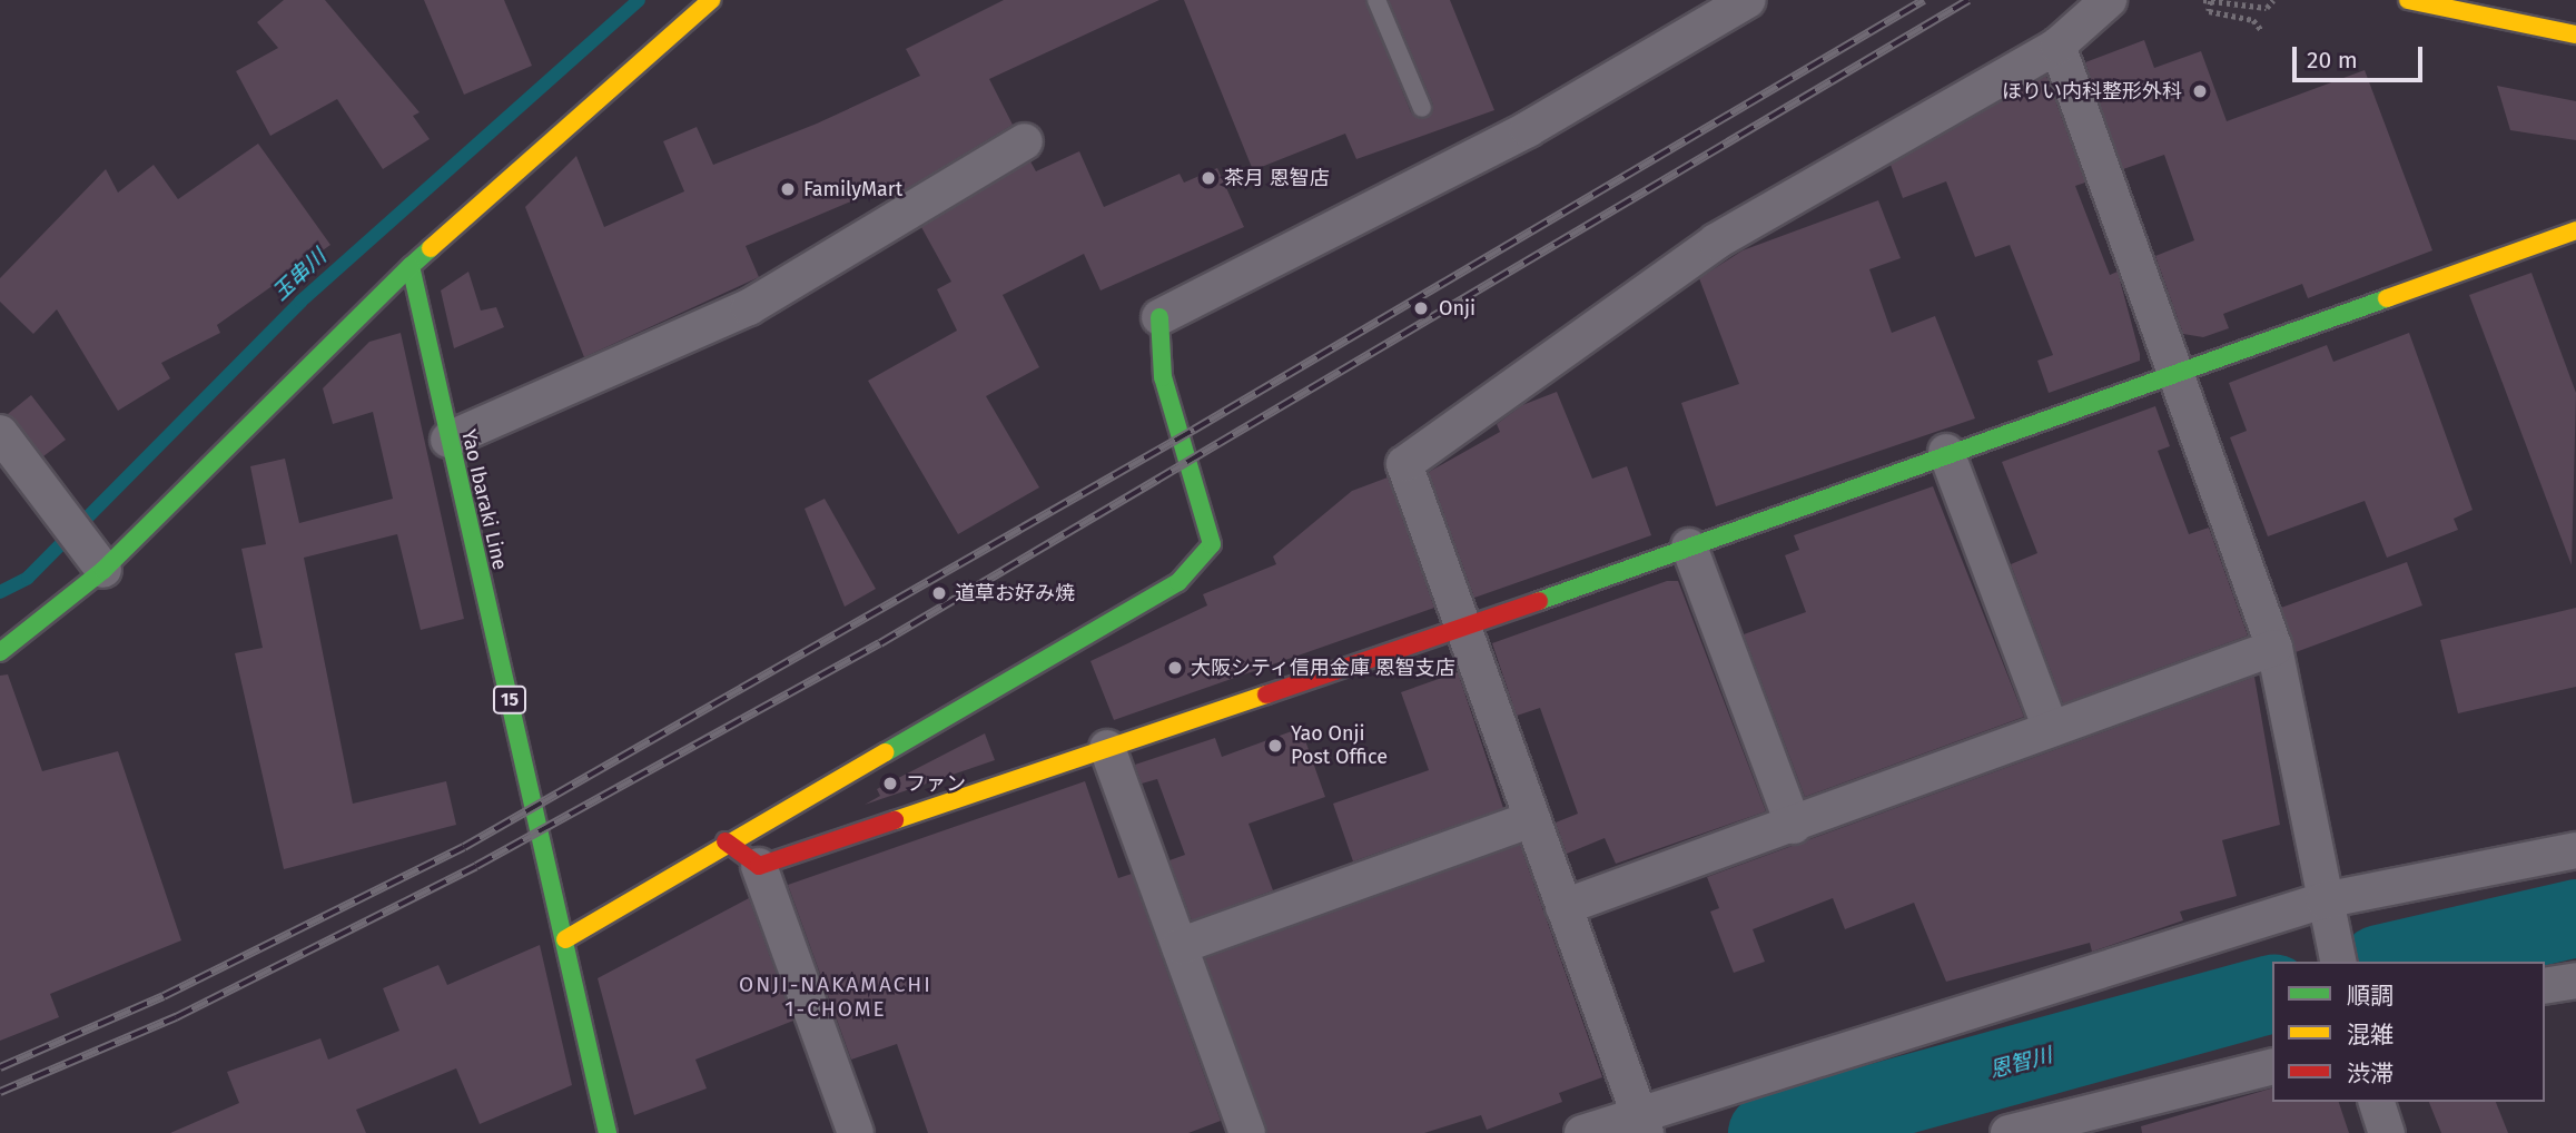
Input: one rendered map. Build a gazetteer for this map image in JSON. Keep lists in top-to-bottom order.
{
  "streets": {
    "main road": ["Yao Ibaraki Line", "15"]
  },
  "districts": ["ONJI-NAKAMACHI 1-CHOME"],
  "water": ["玉串川", "恩智川"],
  "places": [
    "ほりい内科整形外科",
    "茶月 恩智店",
    "FamilyMart",
    "Onji",
    "道草お好み焼",
    "大阪シティ信用金庫 恩智支店",
    "Yao Onji Post Office",
    "ファン"
  ],
  "legend": ["順調", "混雑", "渋滞"],
  "scale_bar": "20 m"
}
